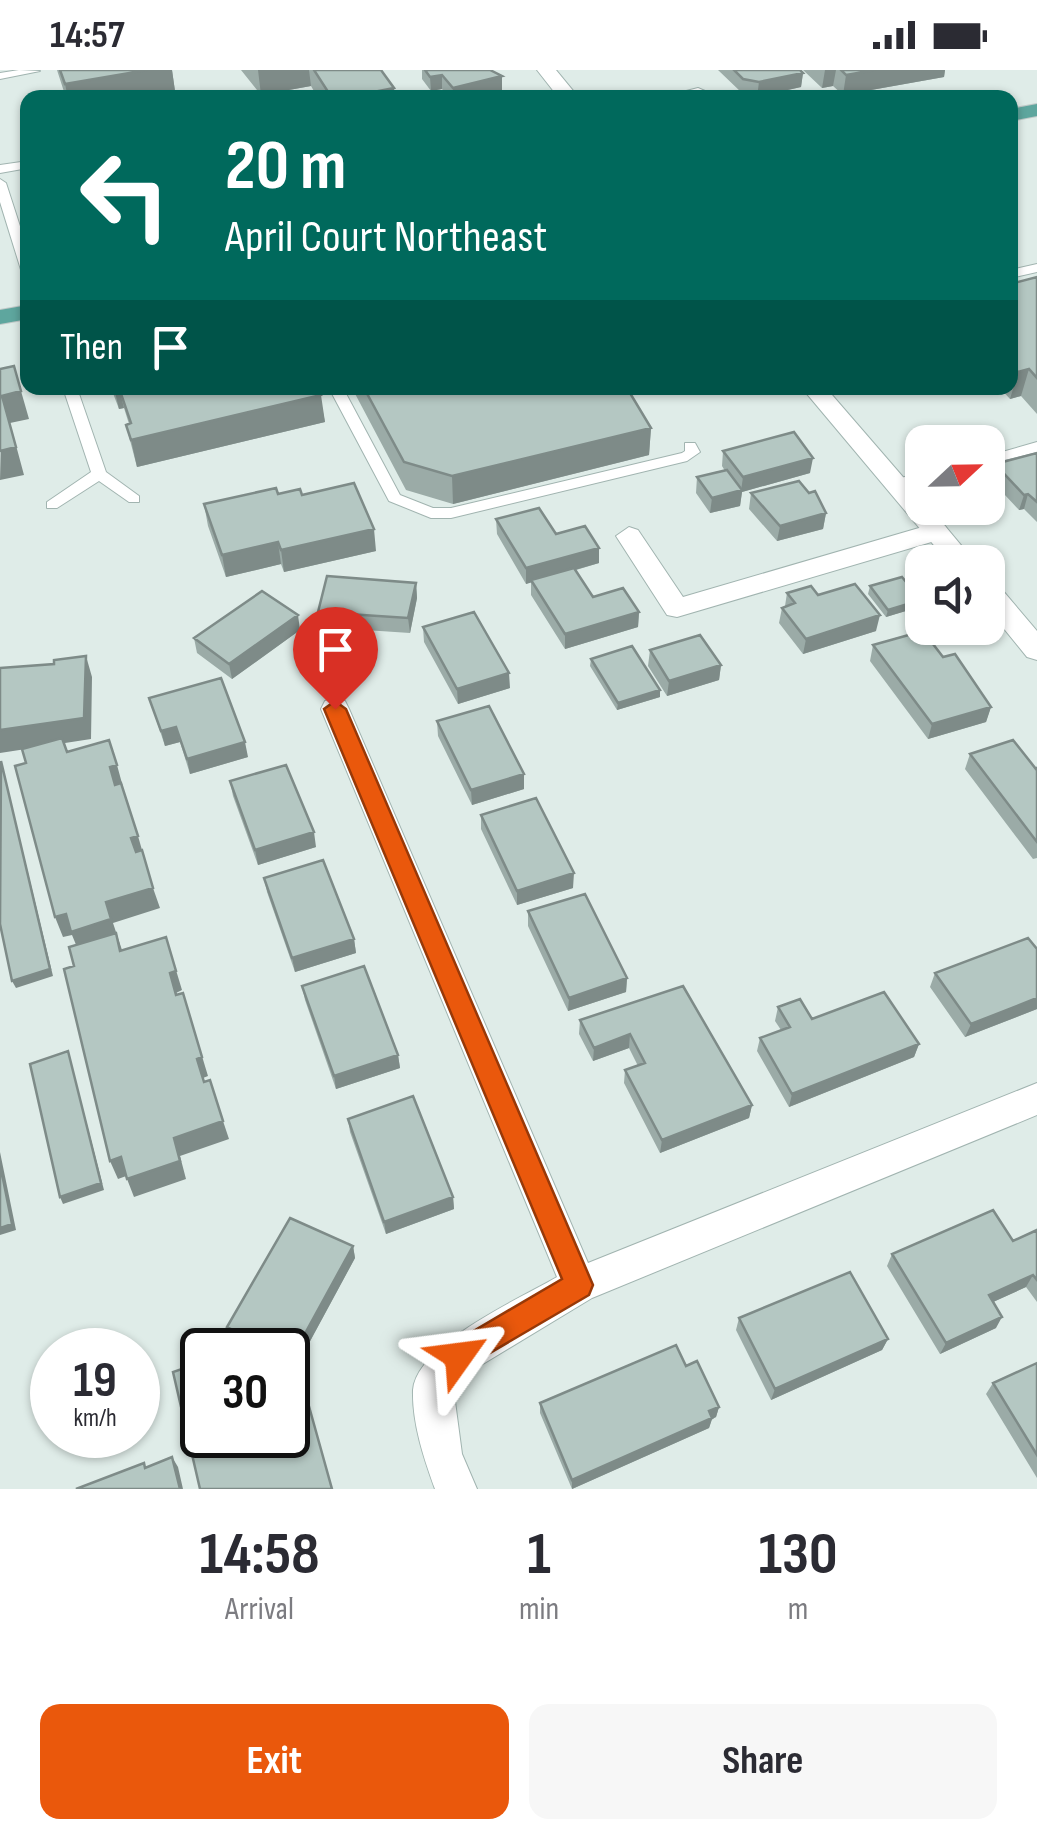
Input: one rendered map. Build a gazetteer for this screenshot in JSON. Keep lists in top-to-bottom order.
{
  "north": "right",
  "page": {
    "status": "14:57",
    "turn": ["20 m", "April Court Northeast"],
    "then": "Then",
    "speed": "19 km/h",
    "limit": "30",
    "eta": [
      "14:58",
      "Arrival",
      "1",
      "min",
      "130",
      "m"
    ],
    "buttons": ["Exit", "Share"]
  }
}
